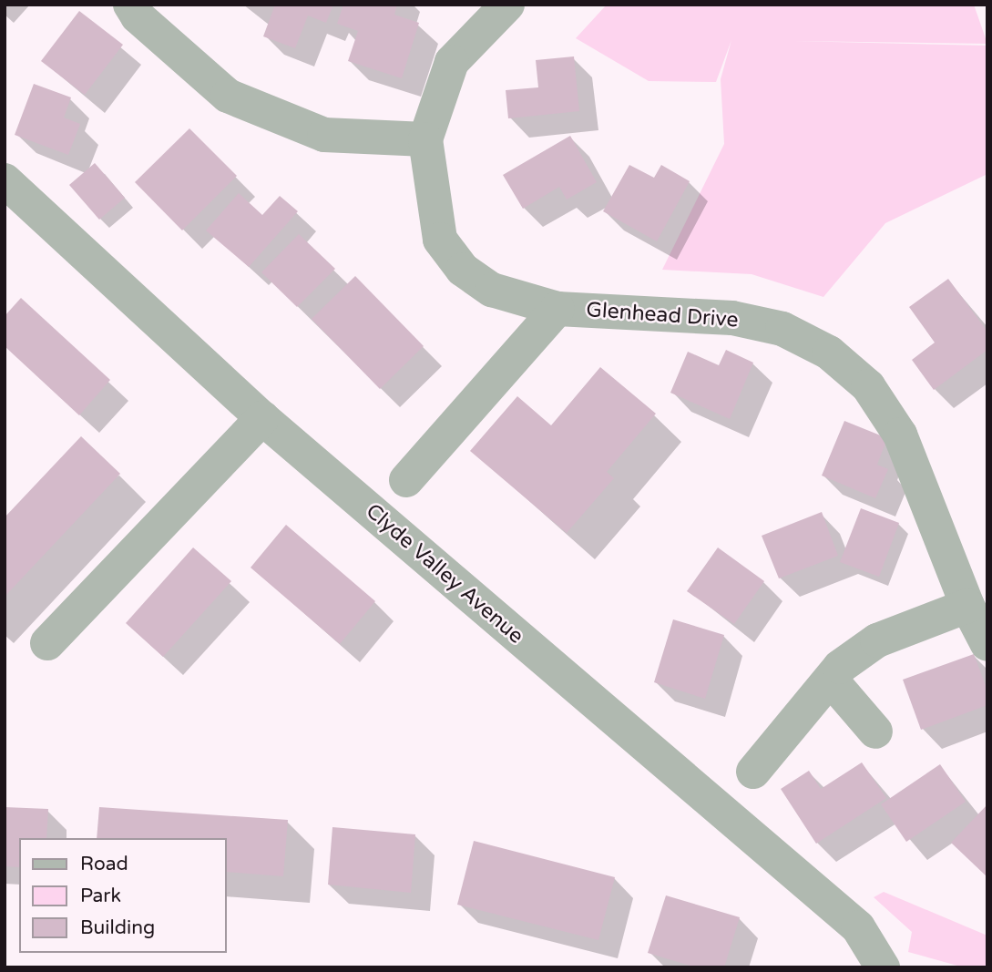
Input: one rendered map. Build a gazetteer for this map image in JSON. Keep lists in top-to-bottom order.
{
  "streets": {
    "street": ["Glenhead Drive", "Clyde Valley Avenue"]
  },
  "legend": ["Road", "Park", "Building"]
}
